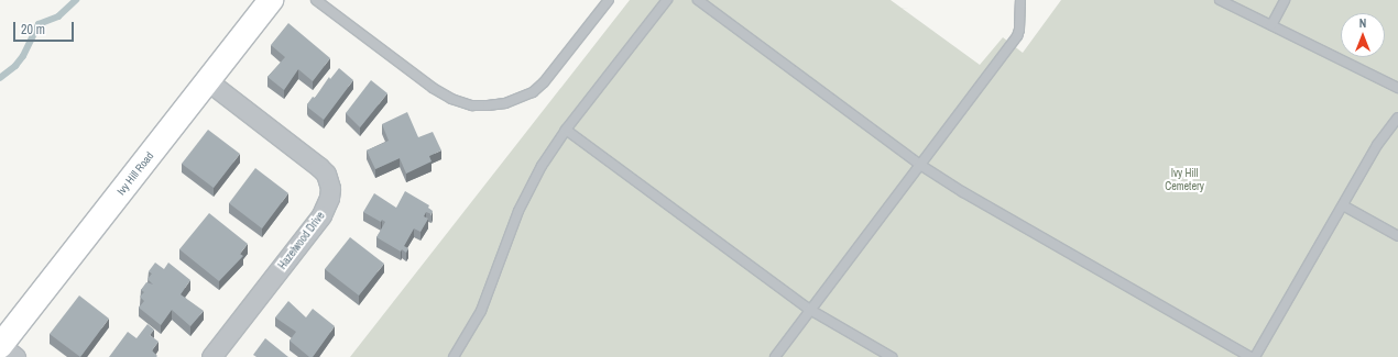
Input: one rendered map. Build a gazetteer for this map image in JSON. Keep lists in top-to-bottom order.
{
  "streets": {
    "street": ["Ivy Hill Road", "Hazelwood Drive"]
  },
  "crossings": [
    ["Ivy Hill Road", "Hazelwood Drive"]
  ],
  "parks": ["Ivy Hill Cemetery"],
  "scale_bar": "20 m",
  "north": "top"
}
